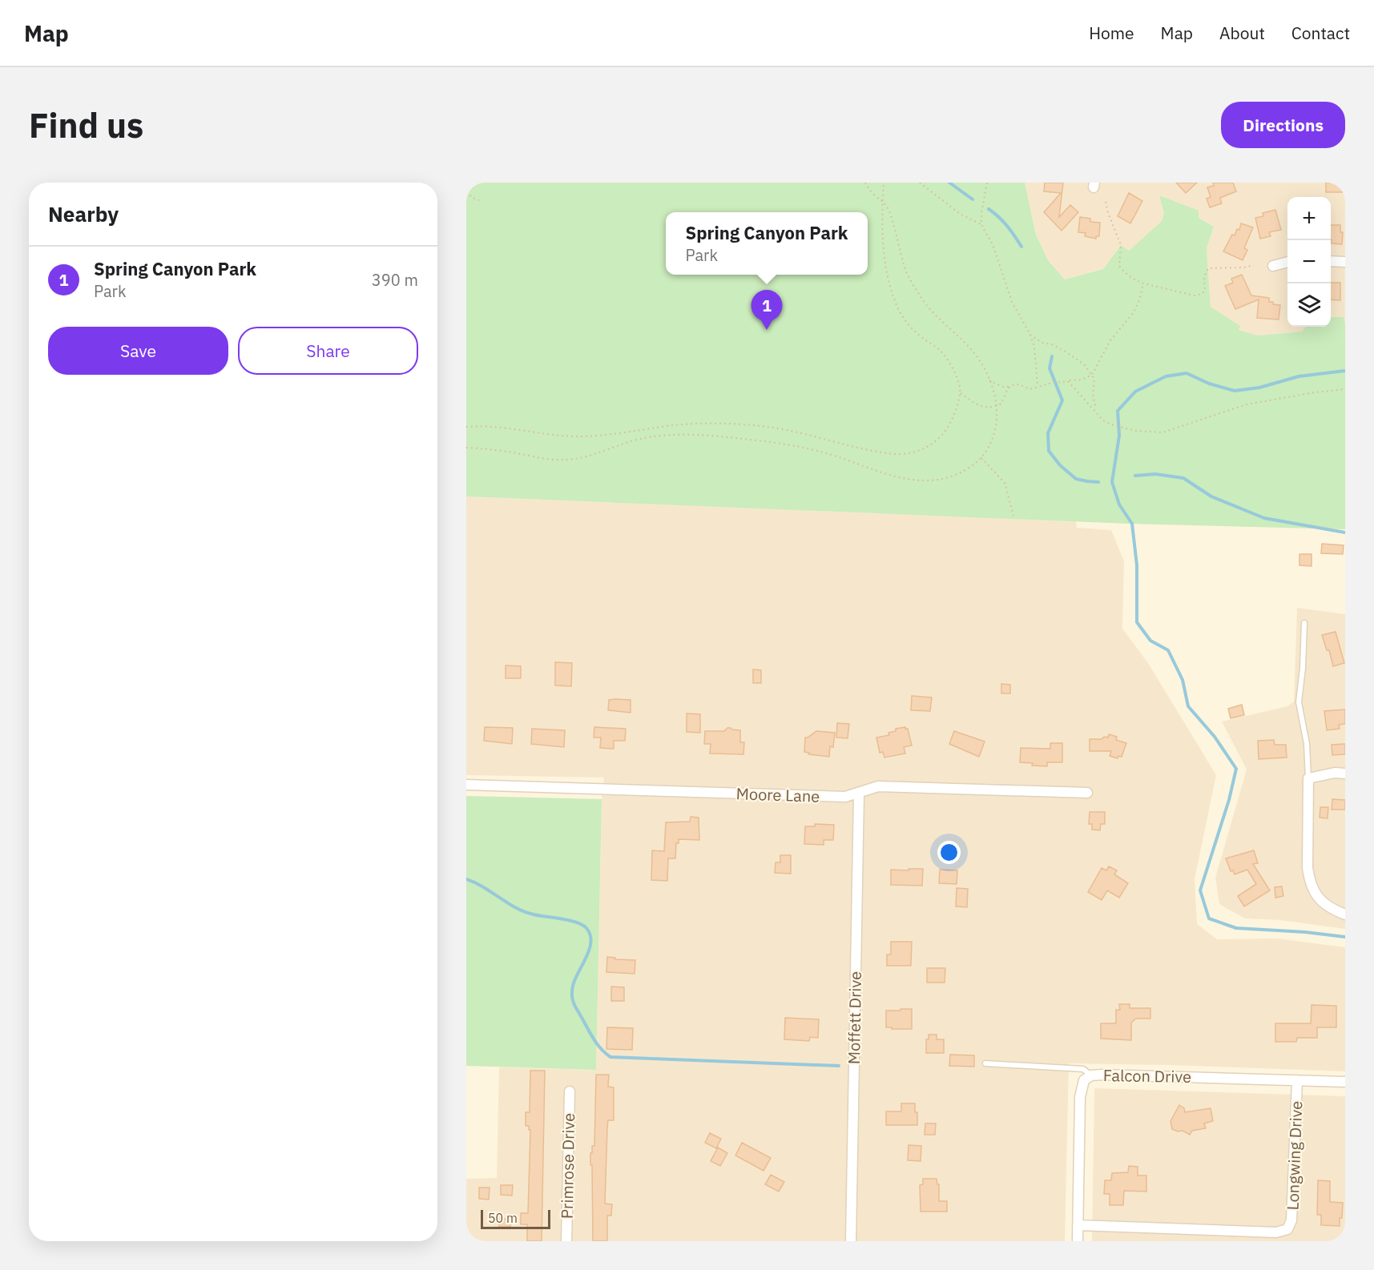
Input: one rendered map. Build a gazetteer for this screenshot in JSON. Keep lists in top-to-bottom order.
{
  "streets": {
    "street": [
      "Moore Lane",
      "Moffett Drive",
      "Falcon Drive",
      "Longwing Drive",
      "Primrose Drive"
    ]
  },
  "crossings": [
    ["Moore Lane", "Moffett Drive"],
    ["Falcon Drive", "Longwing Drive"]
  ],
  "scale_bar": "50 m",
  "page": {
    "header": "Map",
    "nav": [
      "Home",
      "Map",
      "About",
      "Contact"
    ],
    "buttons": [
      "Directions",
      ["Save", "Share"]
    ],
    "title": "Find us",
    "heading": "Nearby",
    "map_buttons": ["+", "−"],
    "popup": ["Spring Canyon Park", "Park"],
    "list": [
      {
        "mark": "1",
        "name": "Spring Canyon Park",
        "note": "Park",
        "value": "390 m"
      }
    ],
    "pins": "1",
    "scale": "50 m"
  }
}
